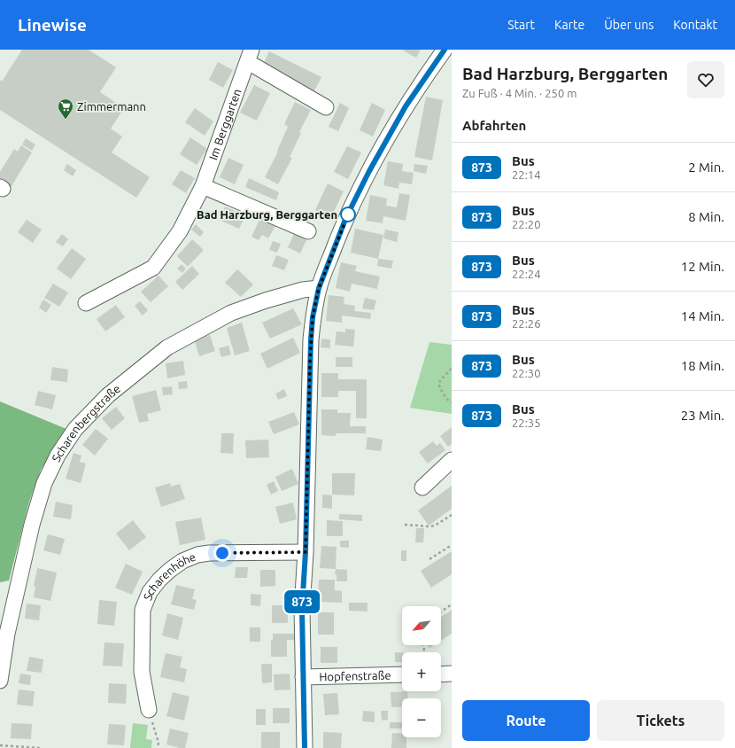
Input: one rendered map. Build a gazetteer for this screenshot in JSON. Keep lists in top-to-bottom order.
{
  "streets": {
    "street": [
      "Im Berggarten",
      "Scharenbergstraße",
      "Scharenhöhe",
      "Hopfenstraße"
    ]
  },
  "places": {
    "supermarket": ["Zimmermann"],
    "other": ["Bad Harzburg, Berggarten"]
  },
  "lines": ["bus line 873"],
  "north": "bottom left",
  "page": {
    "header": "Linewise",
    "nav": [
      "Start",
      "Karte",
      "Über uns",
      "Kontakt"
    ],
    "on_map": "873",
    "heading": [
      ["Bad Harzburg, Berggarten", "Zu Fuß · 4 Min. · 250 m"],
      "Abfahrten"
    ],
    "list": [
      {
        "mark": "873",
        "name": "Bus",
        "note": "22:14",
        "value": "2 Min."
      },
      {
        "mark": "873",
        "name": "Bus",
        "note": "22:20",
        "value": "8 Min."
      },
      {
        "mark": "873",
        "name": "Bus",
        "note": "22:24",
        "value": "12 Min."
      },
      {
        "mark": "873",
        "name": "Bus",
        "note": "22:26",
        "value": "14 Min."
      },
      {
        "mark": "873",
        "name": "Bus",
        "note": "22:30",
        "value": "18 Min."
      },
      {
        "mark": "873",
        "name": "Bus",
        "note": "22:35",
        "value": "23 Min."
      }
    ],
    "map_buttons": ["+", "−"],
    "buttons": ["Route", "Tickets"]
  }
}
